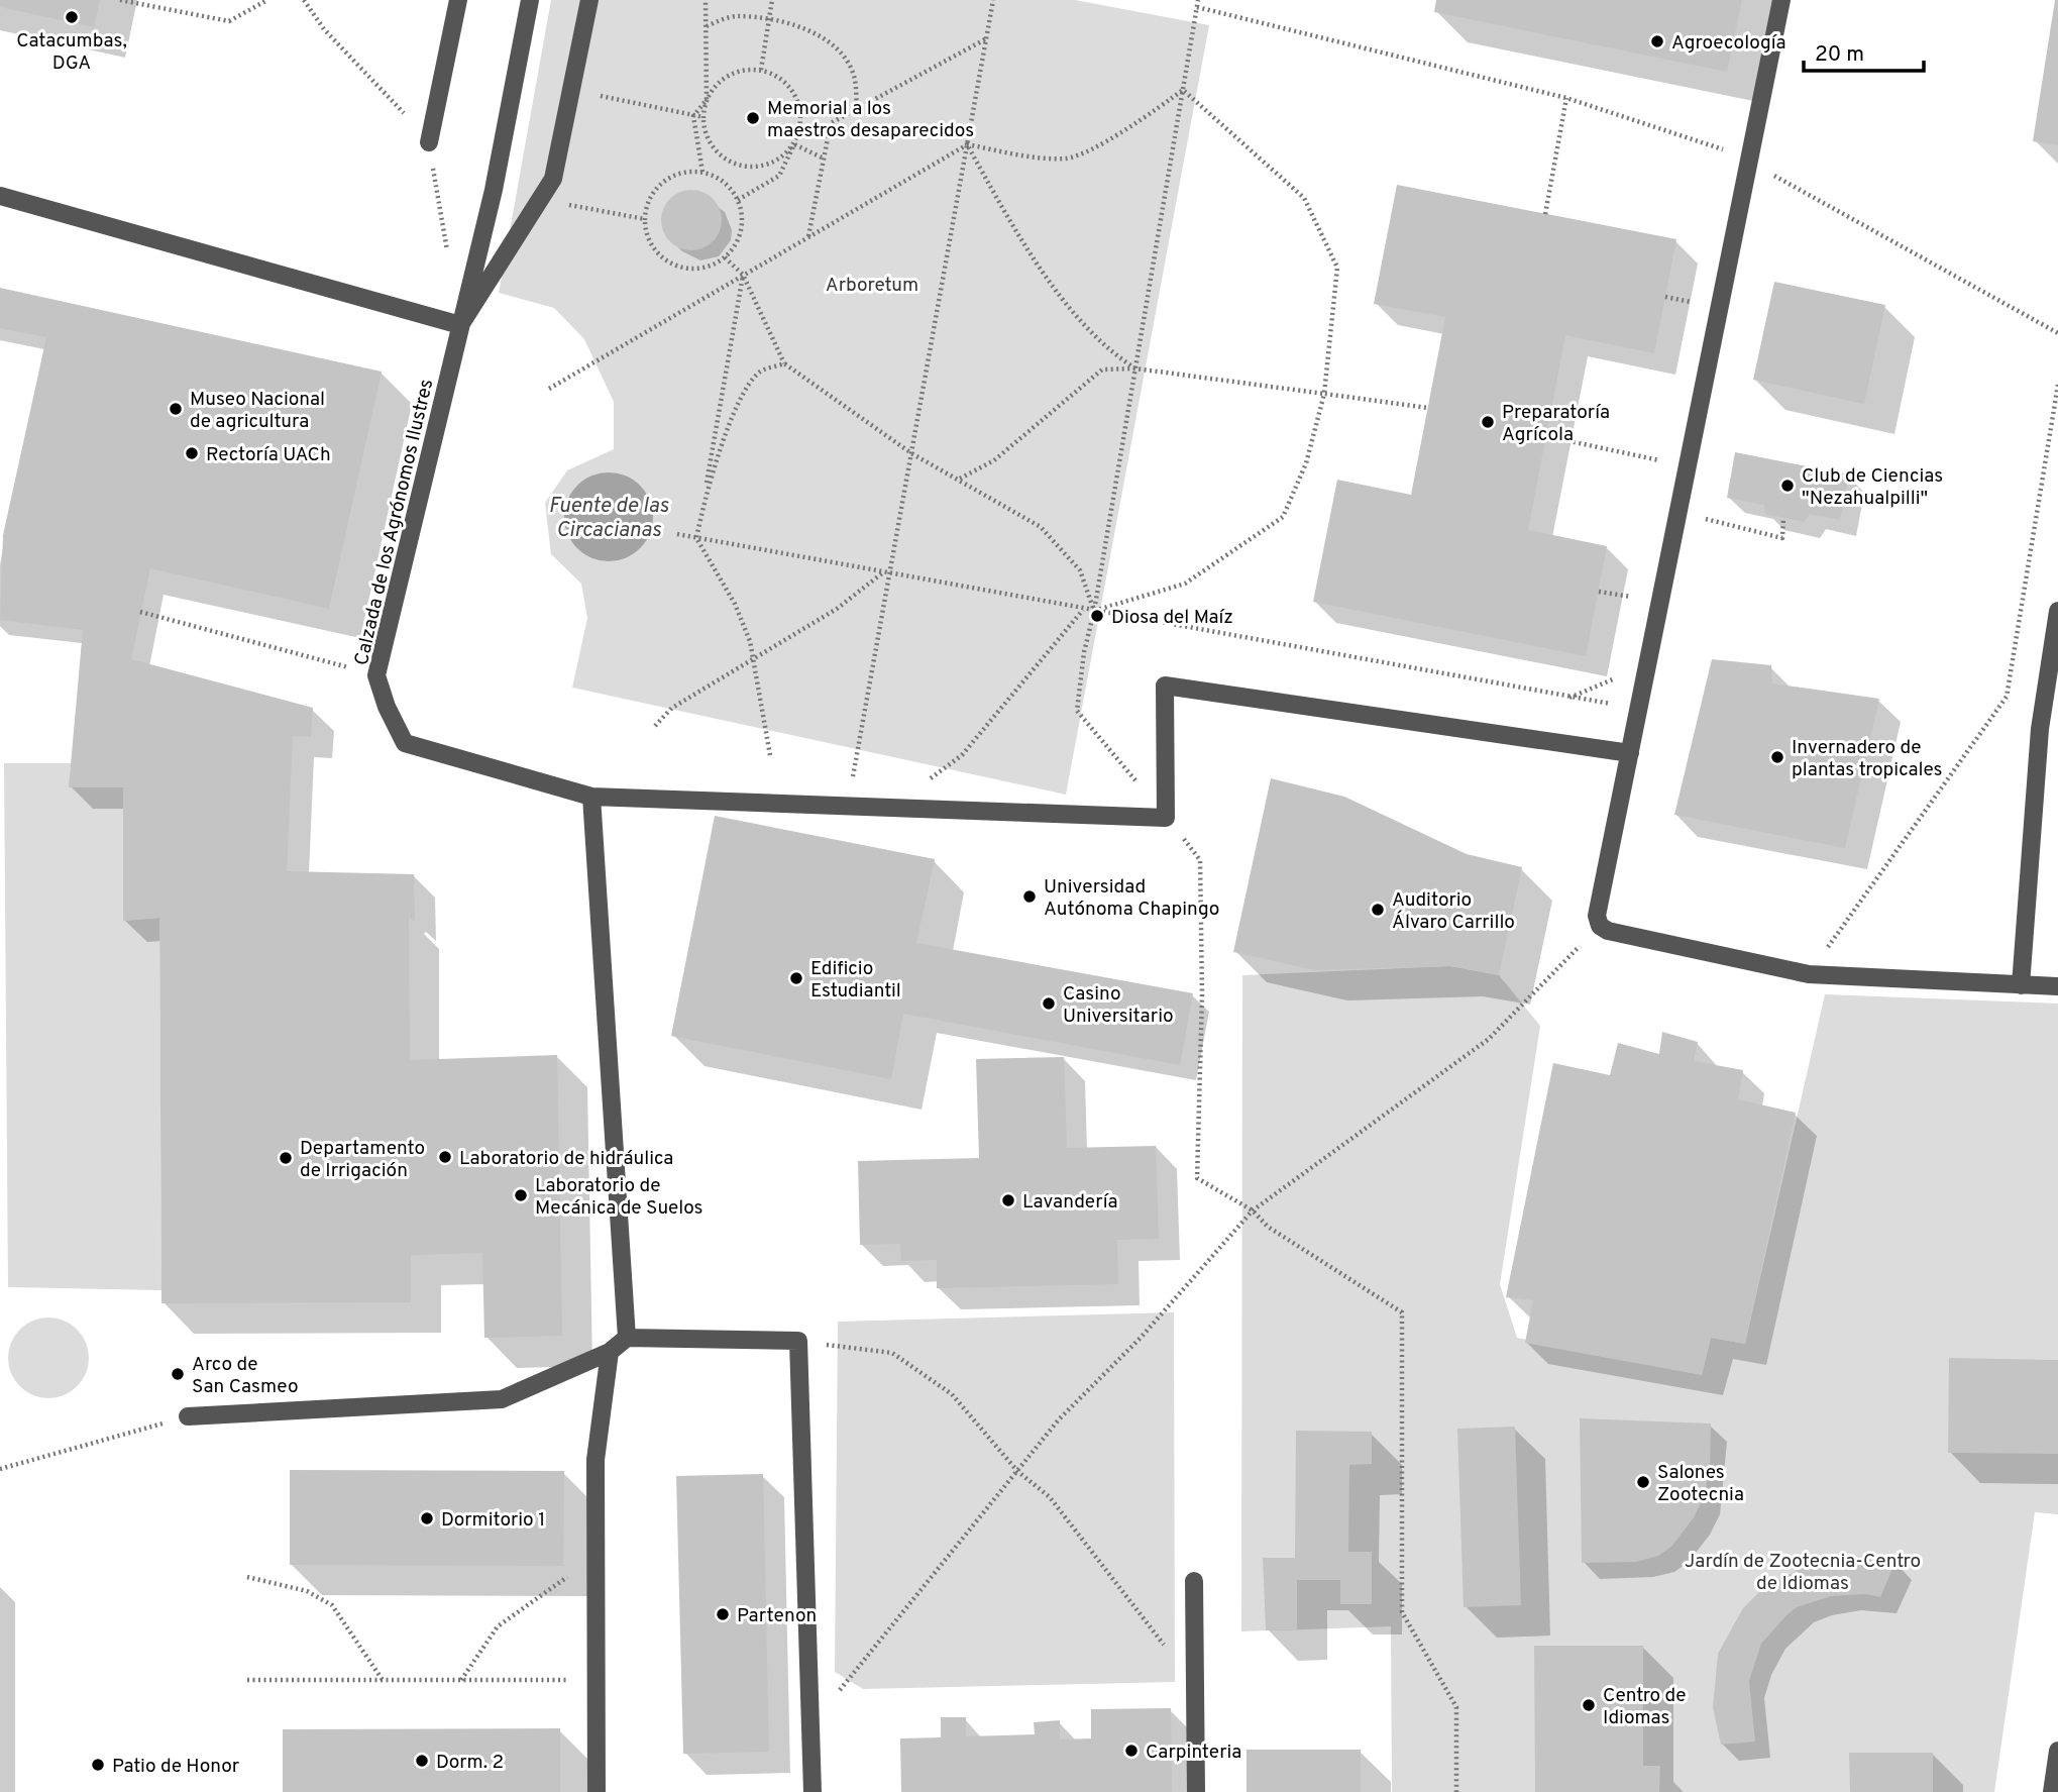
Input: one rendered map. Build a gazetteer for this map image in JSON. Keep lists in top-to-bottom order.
{
  "streets": {
    "street": ["Calzada de los Agrónomos Ilustres"]
  },
  "water": ["Fuente de las Circacianas"],
  "parks": ["Arboretum", "Jardín de Zootecnia-Centro de Idiomas"],
  "places": [
    "Catacumbas, DGA",
    "Agroecología",
    "Memorial a los maestros desaparecidos",
    "Museo Nacional de agricultura",
    "Preparatoría Agrícola",
    "Rectoría UACh",
    "Club de Ciencias \"Nezahualpilli\"",
    "Diosa del Maíz",
    "Invernadero de plantas tropicales",
    "Universidad Autónoma Chapingo",
    "Auditorio Álvaro Carrillo",
    "Edificio Estudiantil",
    "Casino Universitario",
    "Laboratorio de hidráulica",
    "Departamento de Irrigación",
    "Laboratorio de Mecánica de Suelos",
    "Lavandería",
    "Arco de San Casmeo",
    "Salones Zootecnia",
    "Dormitorio 1",
    "Partenon",
    "Centro de Idiomas",
    "Carpinteria",
    "Dorm. 2",
    "Patio de Honor"
  ],
  "scale_bar": "20 m"
}
